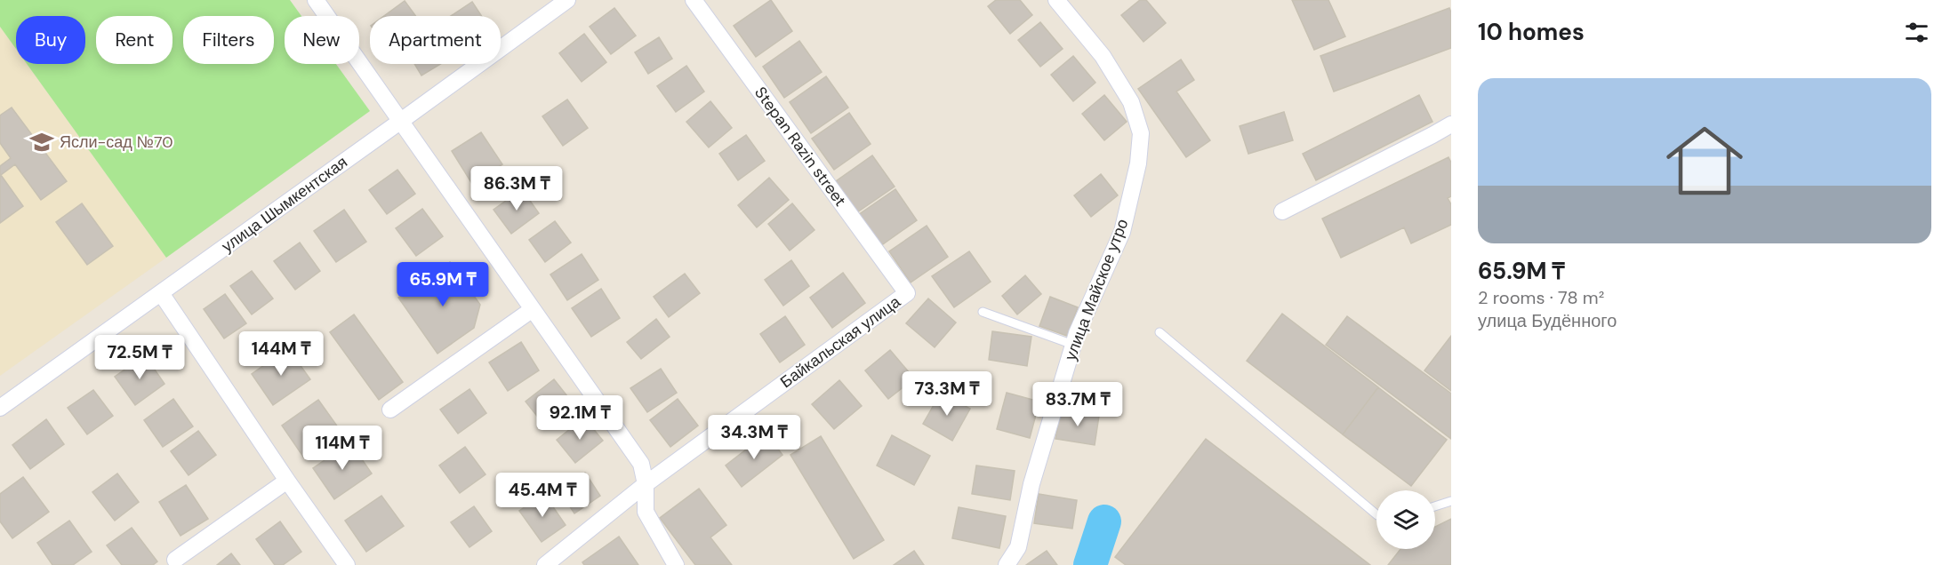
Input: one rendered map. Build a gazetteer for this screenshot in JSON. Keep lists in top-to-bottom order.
{
  "streets": {
    "street": [
      "Stepan Razin street",
      "улица Шымкентская",
      "улица Майское утро",
      "Байкальская улица"
    ]
  },
  "crossings": [
    ["Stepan Razin street", "Байкальская улица"]
  ],
  "places": {
    "school or university": ["Ясли-сад №70"]
  },
  "page": {
    "heading": "10 homes",
    "chip": [
      "Buy",
      "Rent",
      "Filters",
      "New",
      "Apartment"
    ],
    "list": [
      {
        "name": "65.9M ₸",
        "note": "2 rooms · 78 m² · улица Будённого"
      }
    ],
    "price": [
      "86.3M ₸",
      "65.9M ₸",
      "144M ₸",
      "72.5M ₸",
      "73.3M ₸",
      "83.7M ₸",
      "92.1M ₸",
      "34.3M ₸",
      "114M ₸",
      "45.4M ₸"
    ]
  }
}
